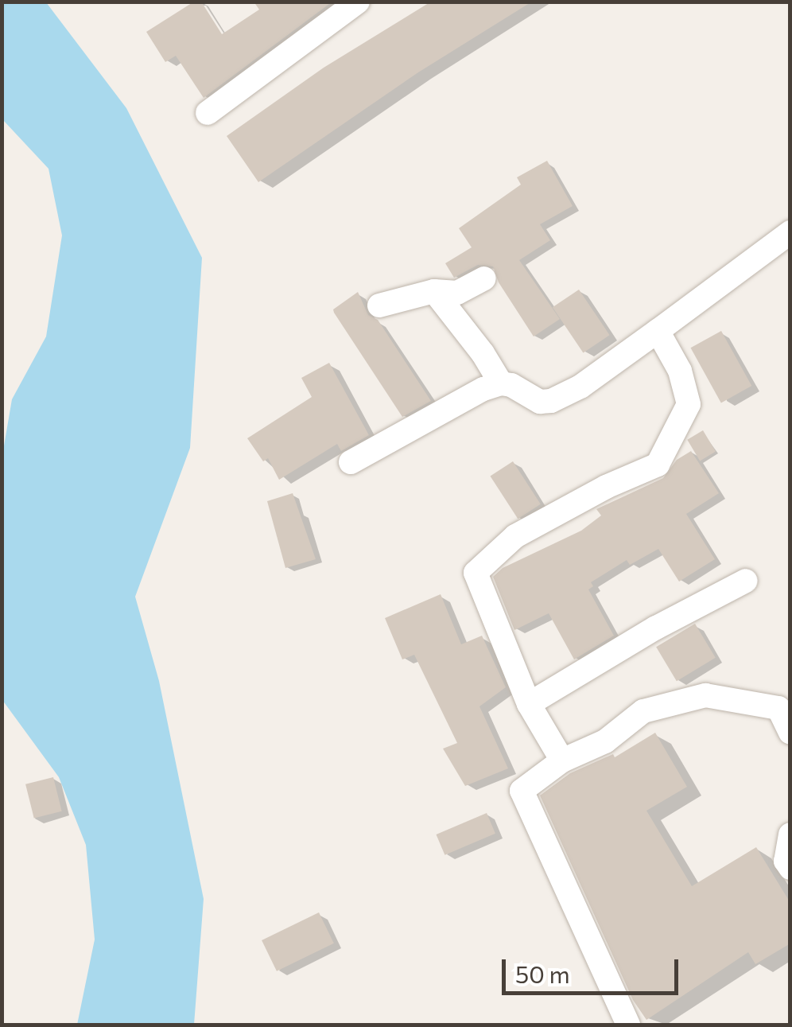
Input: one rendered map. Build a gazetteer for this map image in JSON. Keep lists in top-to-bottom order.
{
  "scale_bar": "50 m"
}
